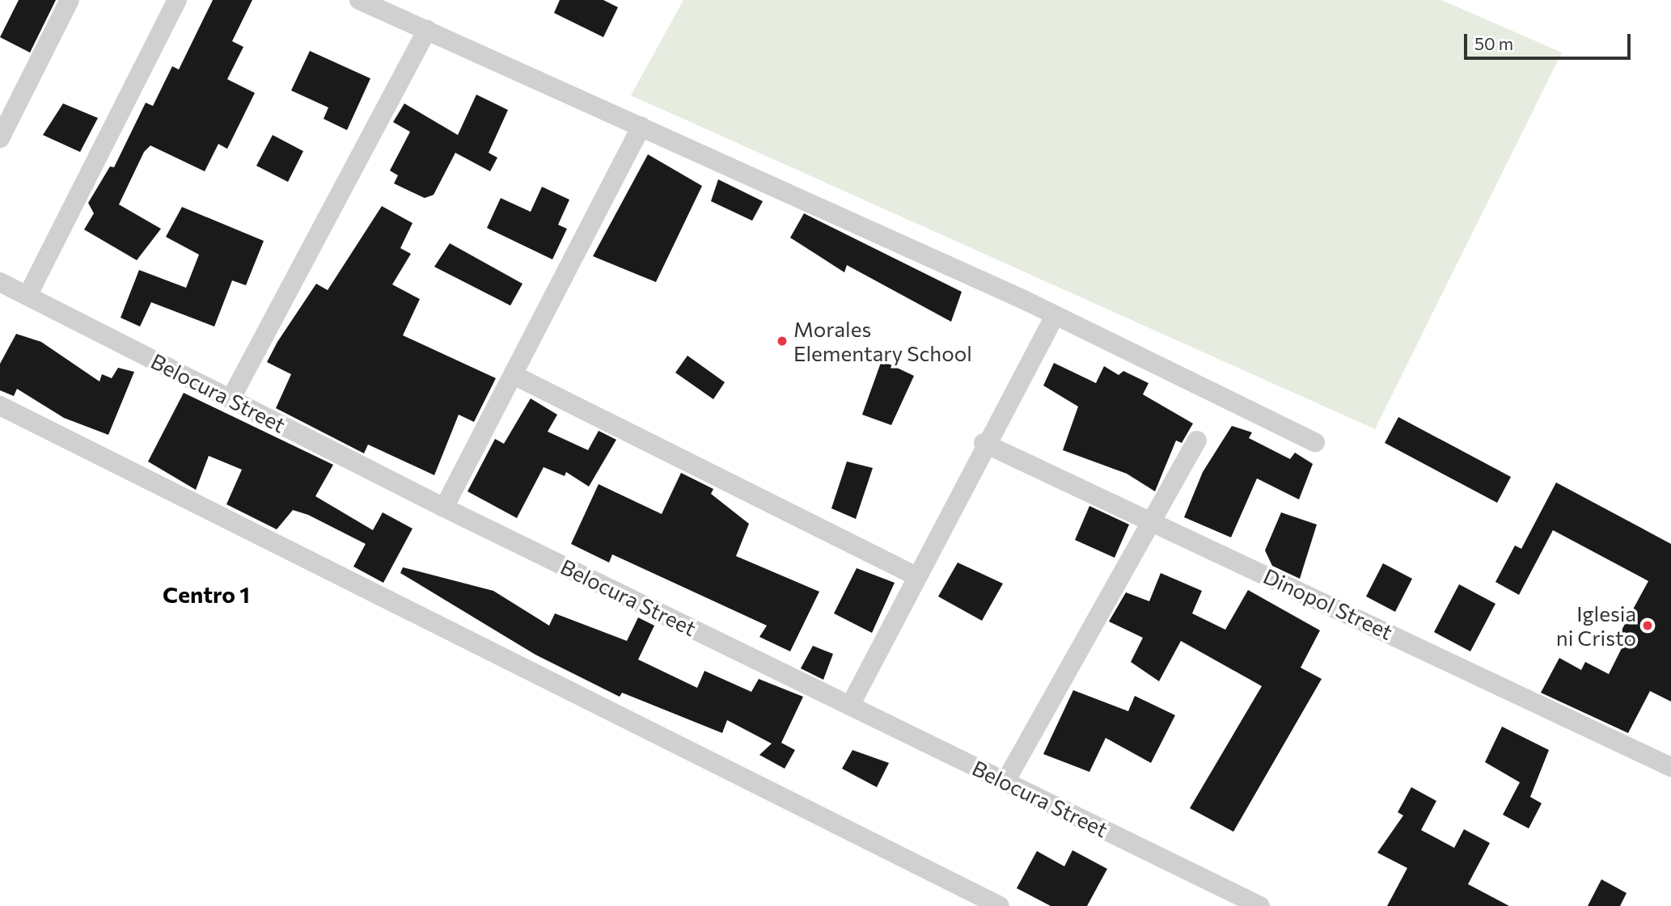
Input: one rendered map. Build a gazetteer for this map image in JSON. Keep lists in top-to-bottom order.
{
  "streets": {
    "street": ["Belocura Street", "Dinopol Street"]
  },
  "districts": ["Centro 1"],
  "places": ["Morales Elementary School", "Iglesia ni Cristo"],
  "scale_bar": "50 m"
}
